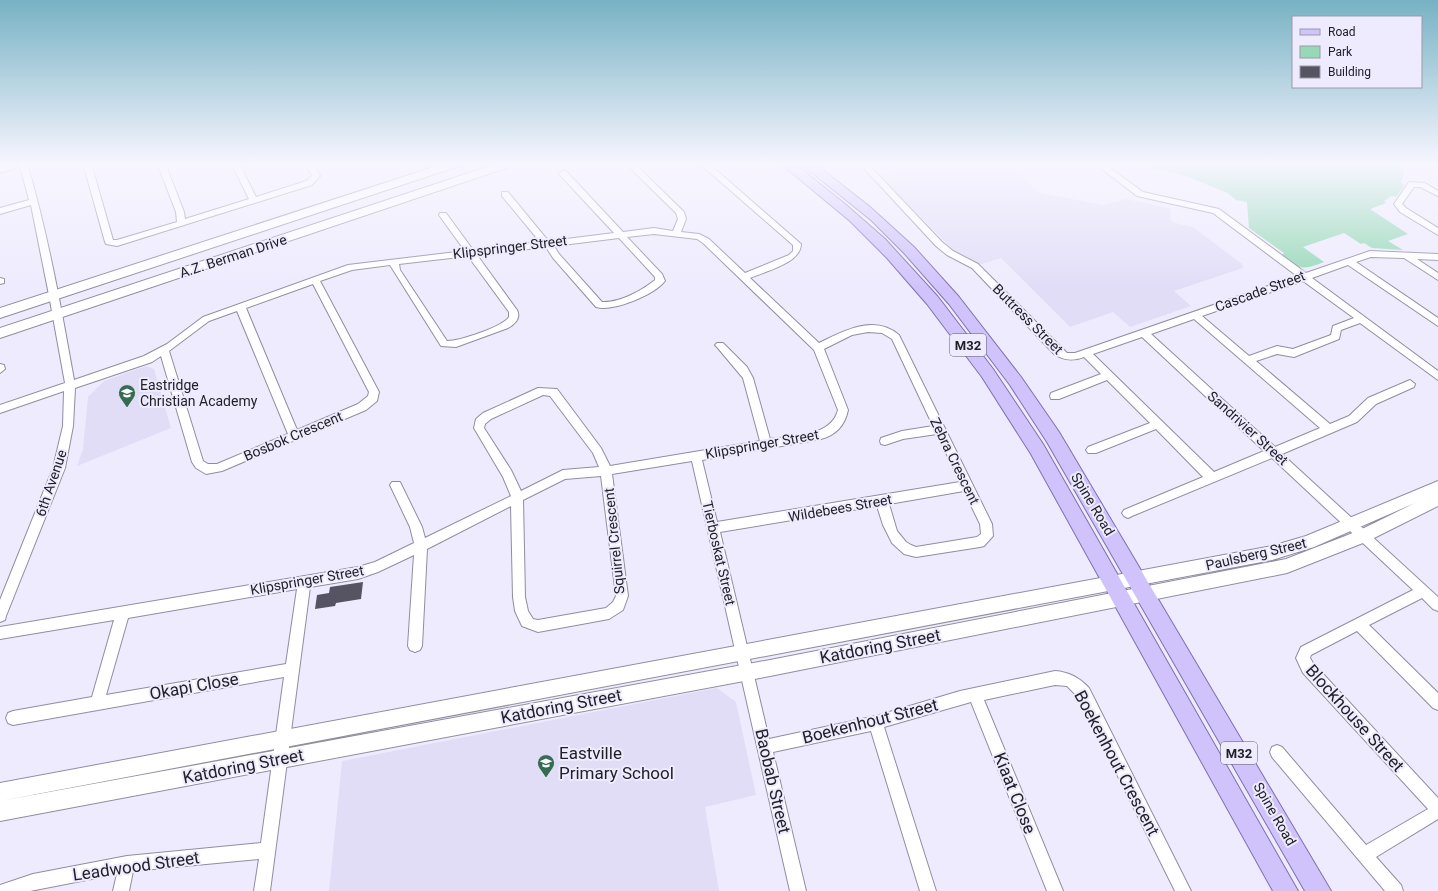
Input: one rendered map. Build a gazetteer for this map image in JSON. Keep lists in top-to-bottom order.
{
  "streets": {
    "main road": ["A.Z. Berman Drive", "M32", "Spine Road"],
    "street": [
      "Klipspringer Street",
      "Cascade Street",
      "Buttress Street",
      "Sandrivier Street",
      "Bosbok Crescent",
      "Zebra Crescent",
      "6th Avenue",
      "Wildebees Street",
      "Squirrel Crescent",
      "Tierboskat Street",
      "Paulsberg Street",
      "Katdoring Street",
      "Okapi Close",
      "Blockhouse Street",
      "Boekenhout Street",
      "Boekenhout Crescent",
      "Baobab Street",
      "Kiaat Close",
      "Leadwood Street"
    ]
  },
  "crossings": [
    ["Klipspringer Street", "Bosbok Crescent"],
    ["Klipspringer Street", "Zebra Crescent"],
    ["Klipspringer Street", "6th Avenue"],
    ["Klipspringer Street", "Squirrel Crescent"],
    ["Klipspringer Street", "Tierboskat Street"],
    ["A.Z. Berman Drive", "6th Avenue"],
    ["Cascade Street", "Buttress Street"],
    ["Cascade Street", "Sandrivier Street"],
    ["Sandrivier Street", "Paulsberg Street"],
    ["Sandrivier Street", "Blockhouse Street"],
    ["Zebra Crescent", "Wildebees Street"],
    ["Spine Road", "Paulsberg Street"],
    ["Spine Road", "Katdoring Street"],
    ["Wildebees Street", "Tierboskat Street"],
    ["Tierboskat Street", "Katdoring Street"],
    ["Tierboskat Street", "Baobab Street"],
    ["Paulsberg Street", "Katdoring Street"],
    ["Katdoring Street", "Baobab Street"],
    ["Boekenhout Street", "Boekenhout Crescent"],
    ["Boekenhout Street", "Baobab Street"],
    ["Boekenhout Street", "Kiaat Close"],
    ["Boekenhout Crescent", "Kiaat Close"]
  ],
  "places": {
    "school or university": ["Eastridge Christian Academy", "Eastville Primary School"]
  },
  "legend": ["Road", "Park", "Building"]
}
